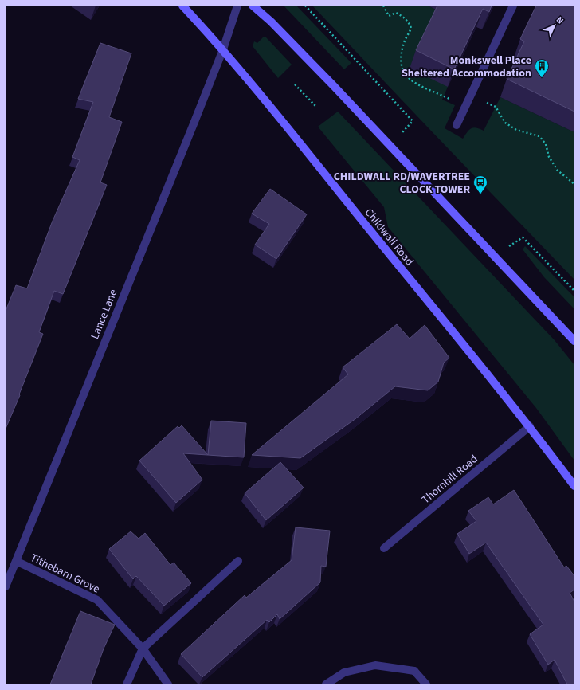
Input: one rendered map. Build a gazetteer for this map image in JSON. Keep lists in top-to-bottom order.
{
  "streets": {
    "main road": ["Childwall Road"],
    "street": ["Lance Lane", "Thornhill Road", "Tithebarn Grove"]
  },
  "crossings": [
    ["Childwall Road", "Lance Lane"],
    ["Childwall Road", "Thornhill Road"],
    ["Lance Lane", "Tithebarn Grove"]
  ],
  "places": {
    "building": ["Monkswell Place Sheltered Accommodation"],
    "bus stop": ["CHILDWALL RD/WAVERTREE CLOCK TOWER"]
  },
  "north": "top right"
}
